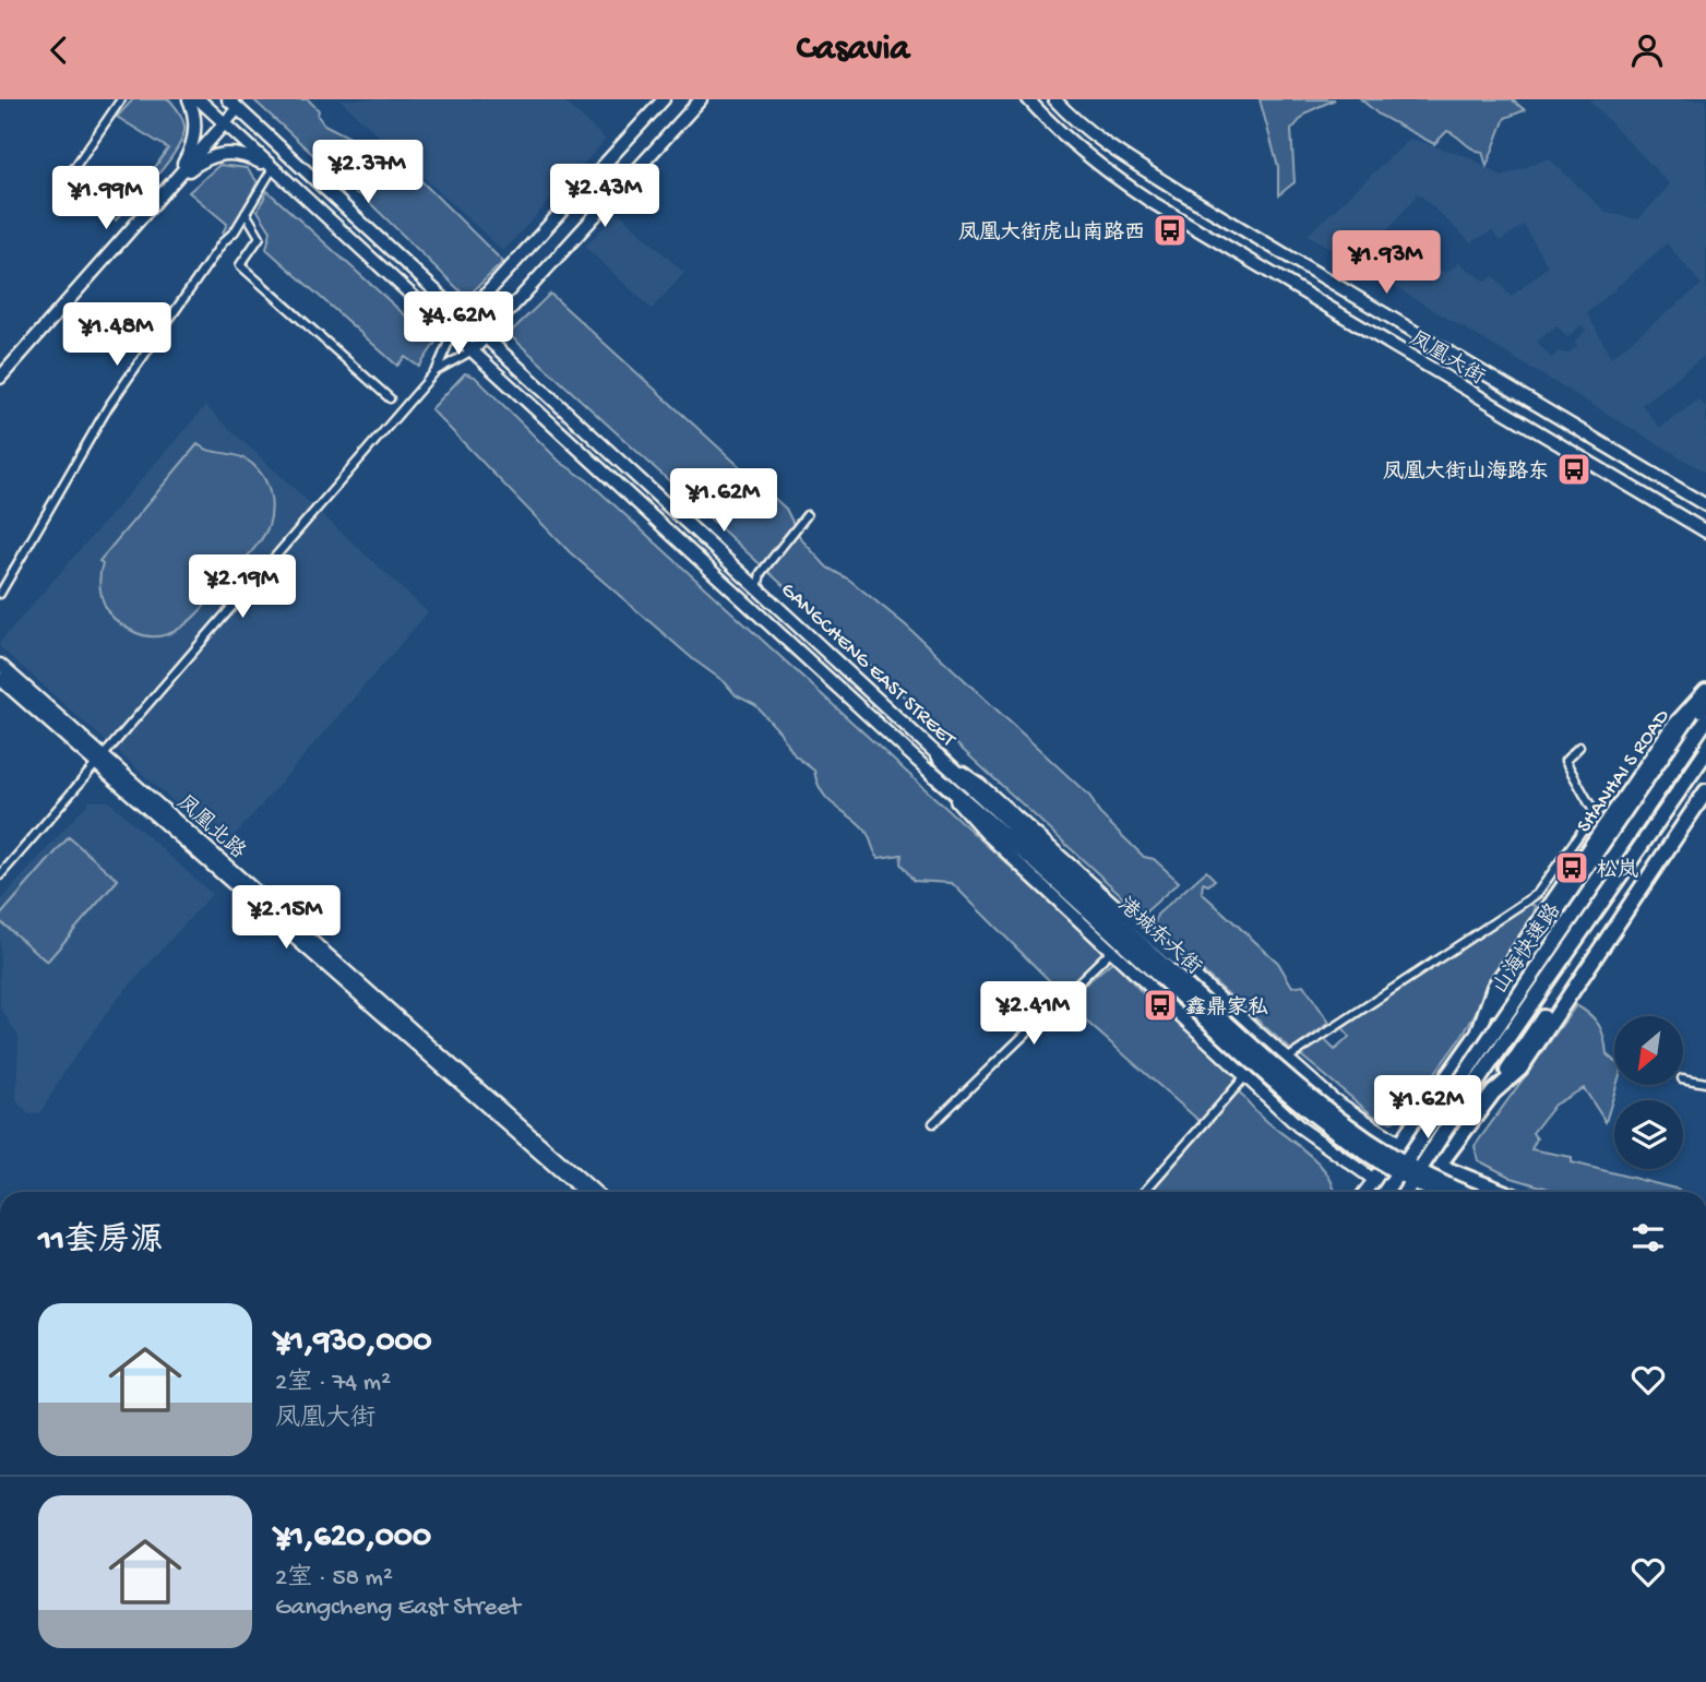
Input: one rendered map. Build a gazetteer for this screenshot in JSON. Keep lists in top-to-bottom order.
{
  "streets": {
    "highway": [
      "GANGCHENG EAST STREET",
      "SHANHAI S ROAD",
      "港城东大街",
      "山海快速路"
    ],
    "main road": ["凤凰大街", "凤凰北路"]
  },
  "crossings": [
    ["GANGCHENG EAST STREET", "SHANHAI S ROAD"],
    ["GANGCHENG EAST STREET", "港城东大街"]
  ],
  "places": {
    "bus stop": [
      "凤凰大街虎山南路西",
      "凤凰大街山海路东",
      "松岚",
      "鑫鼎家私"
    ]
  },
  "north": "bottom left",
  "page": {
    "header": "Casavia",
    "price": [
      "¥2.37M",
      "¥2.43M",
      "¥1.99M",
      "¥1.93M",
      "¥4.62M",
      "¥1.48M",
      "¥1.62M",
      "¥2.19M",
      "¥2.15M",
      "¥2.41M",
      "¥1.62M"
    ],
    "heading": "11套房源",
    "list": [
      {
        "name": "¥1,930,000",
        "note": "2室 · 74 m² · 凤凰大街"
      },
      {
        "name": "¥1,620,000",
        "note": "2室 · 58 m² · Gangcheng East Street"
      }
    ]
  }
}
